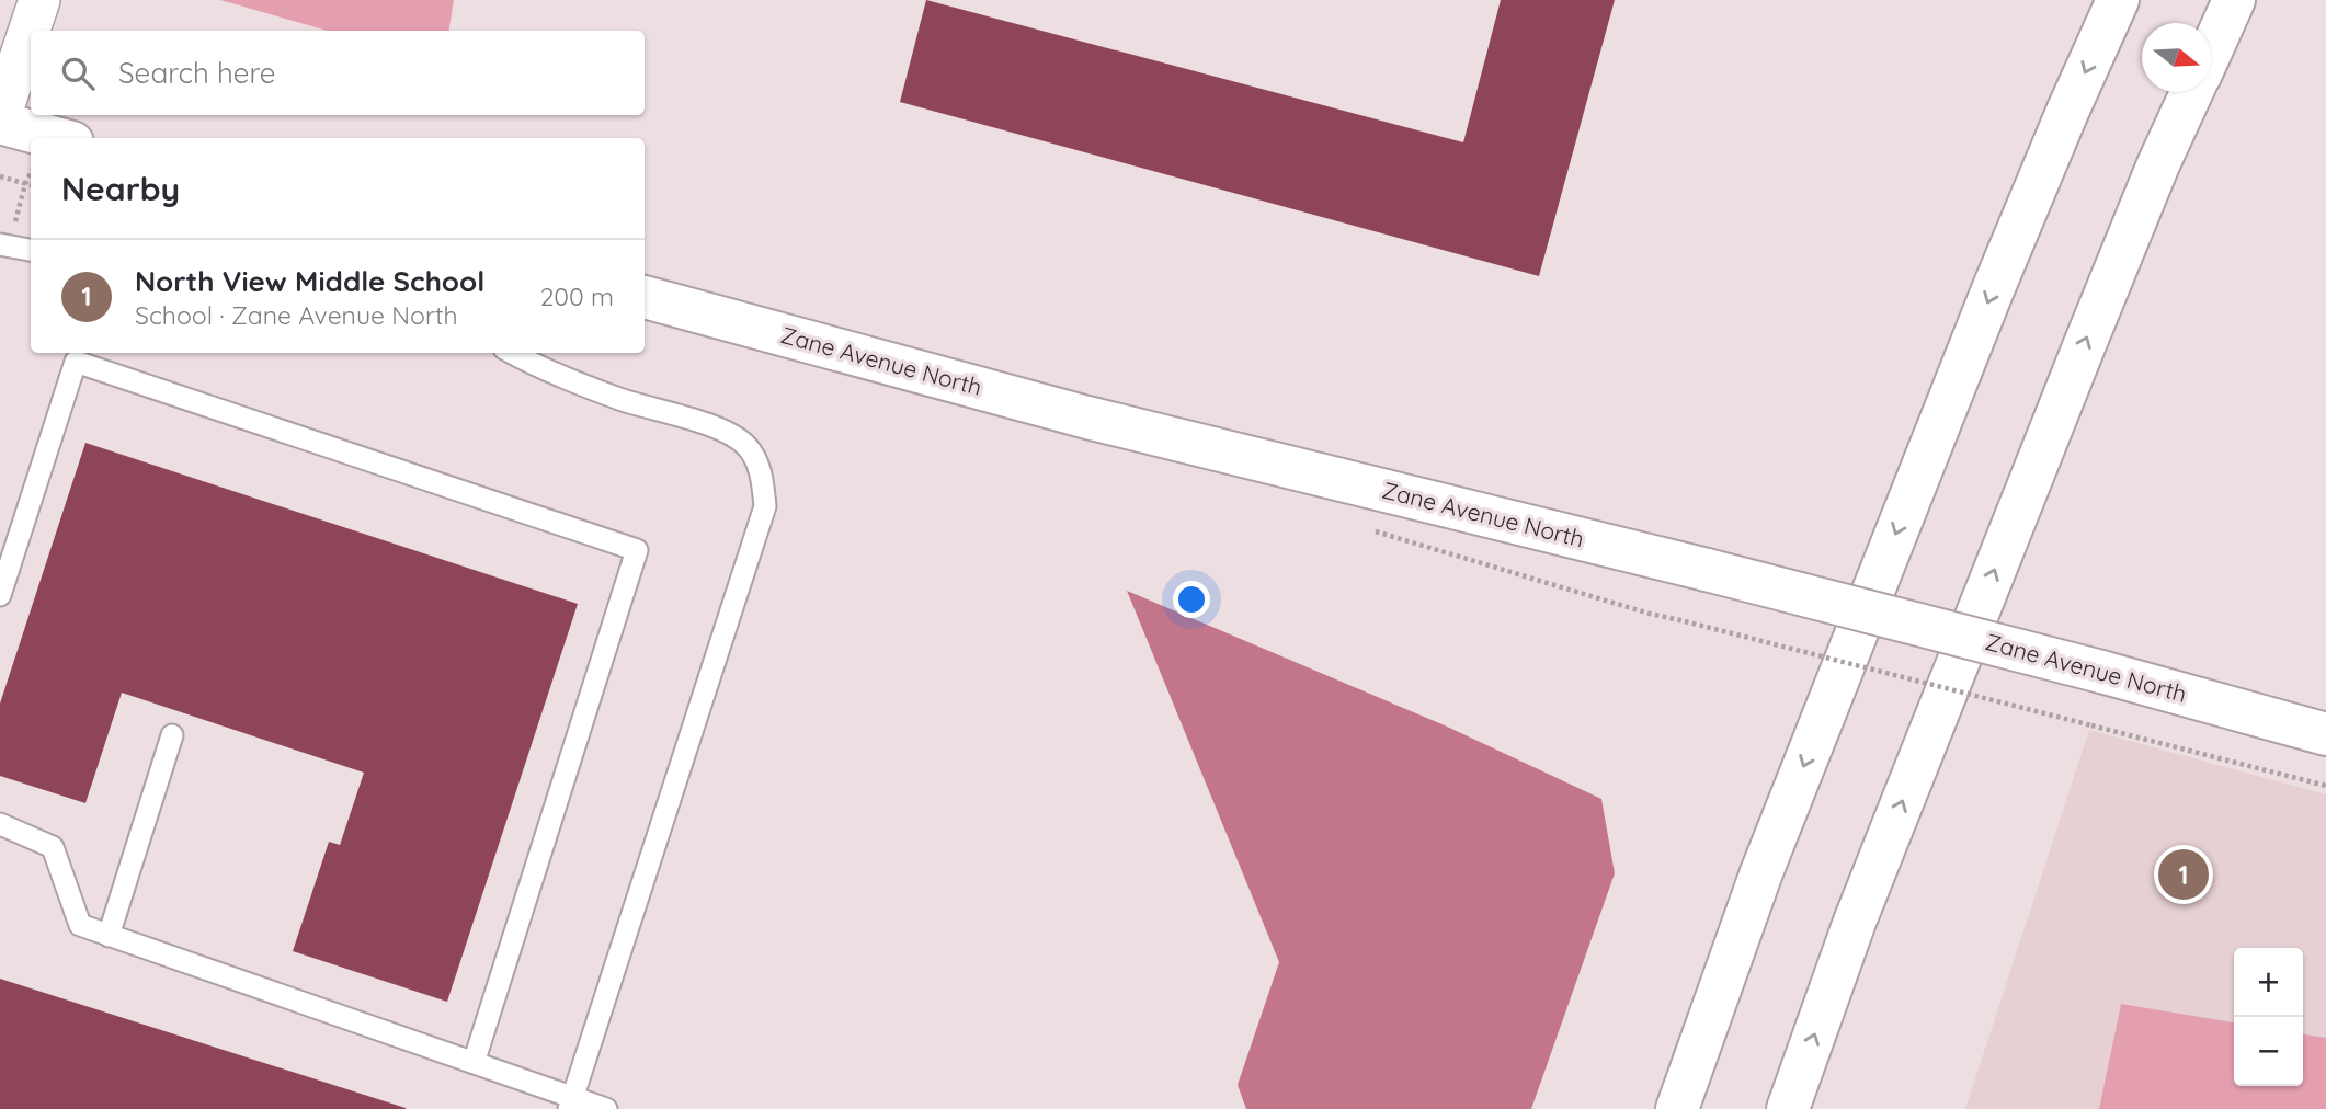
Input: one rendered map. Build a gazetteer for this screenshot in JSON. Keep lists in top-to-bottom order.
{
  "streets": {
    "main road": ["Zane Avenue North"]
  },
  "north": "right",
  "page": {
    "search": "Search here",
    "heading": "Nearby",
    "list": [
      {
        "mark": "1",
        "name": "North View Middle School",
        "note": "School · Zane Avenue North",
        "value": "200 m"
      }
    ],
    "pins": "1",
    "map_buttons": ["+", "−"]
  }
}
